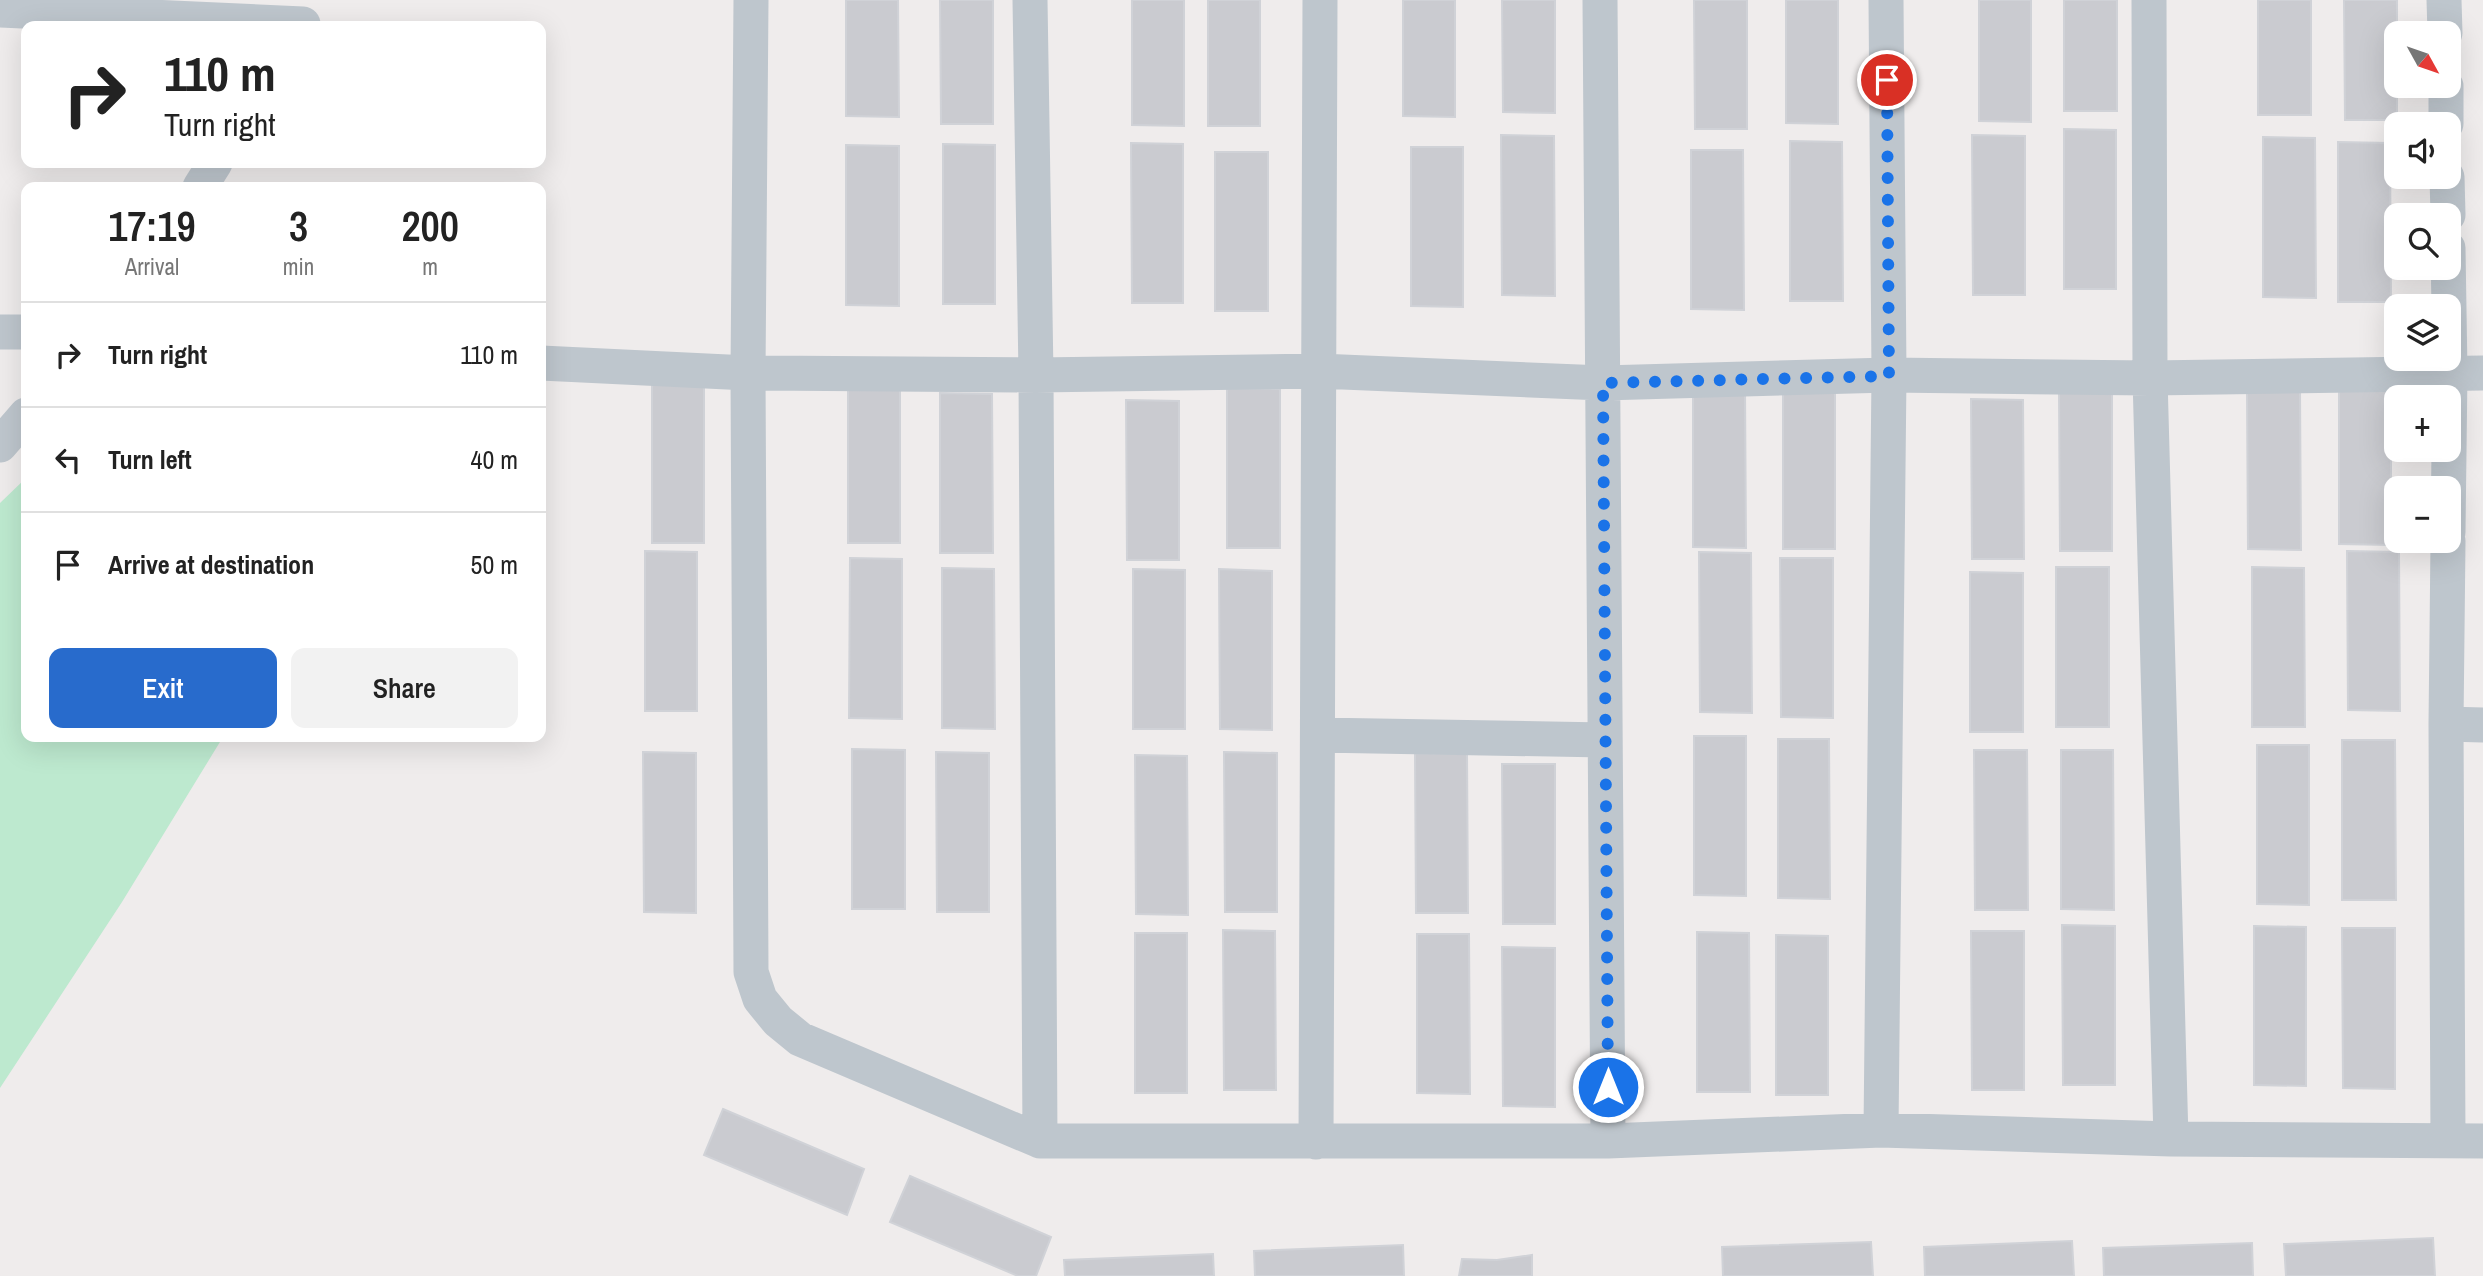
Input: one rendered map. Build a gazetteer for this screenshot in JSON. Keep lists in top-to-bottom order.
{
  "north": "bottom right",
  "page": {
    "map_buttons": ["+", "−"],
    "turn": ["110 m", "Turn right"],
    "eta": [
      "17:19",
      "Arrival",
      "3",
      "min",
      "200",
      "m"
    ],
    "list": [
      {
        "name": "Turn right",
        "value": "110 m"
      },
      {
        "name": "Turn left",
        "value": "40 m"
      },
      {
        "name": "Arrive at destination",
        "value": "50 m"
      }
    ],
    "buttons": ["Exit", "Share"]
  }
}
